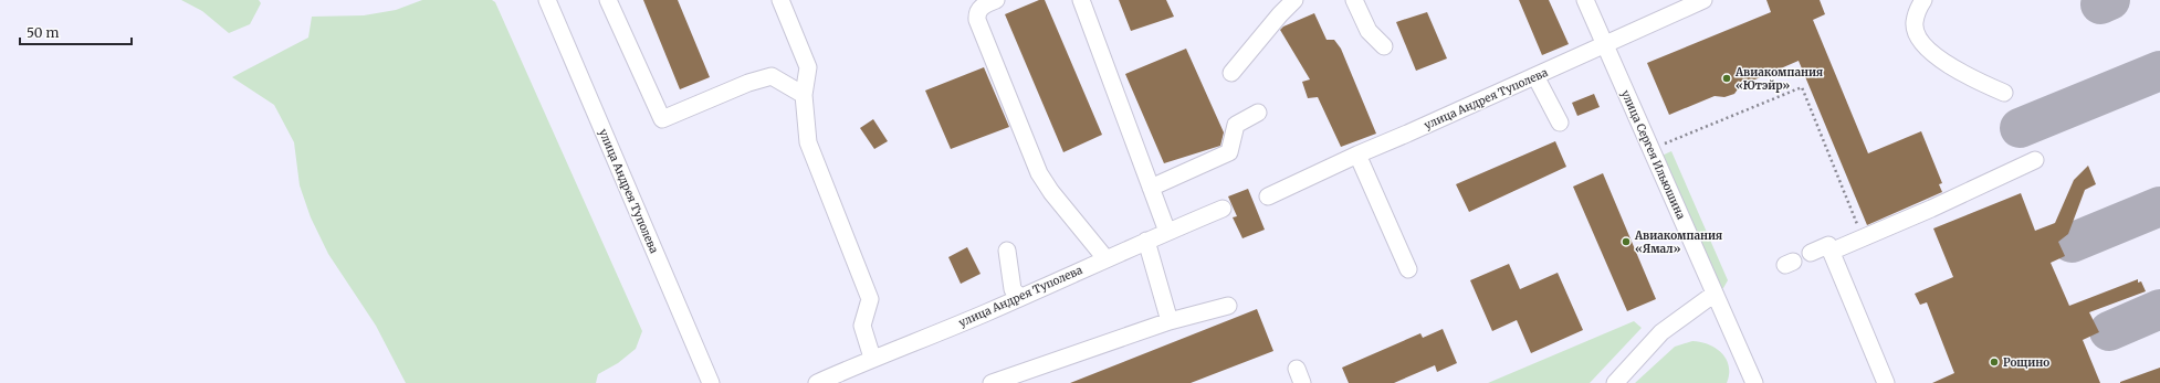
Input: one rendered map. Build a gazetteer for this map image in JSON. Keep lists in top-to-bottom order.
{
  "streets": {
    "street": ["улица Андрея Туполева", "улица Сергея Ильюшина"]
  },
  "crossings": [
    ["улица Андрея Туполева", "улица Сергея Ильюшина"]
  ],
  "places": ["Авиакомпания «Ютэйр»", "Авиакомпания «Ямал»", "Рощино"],
  "scale_bar": "50 m"
}
